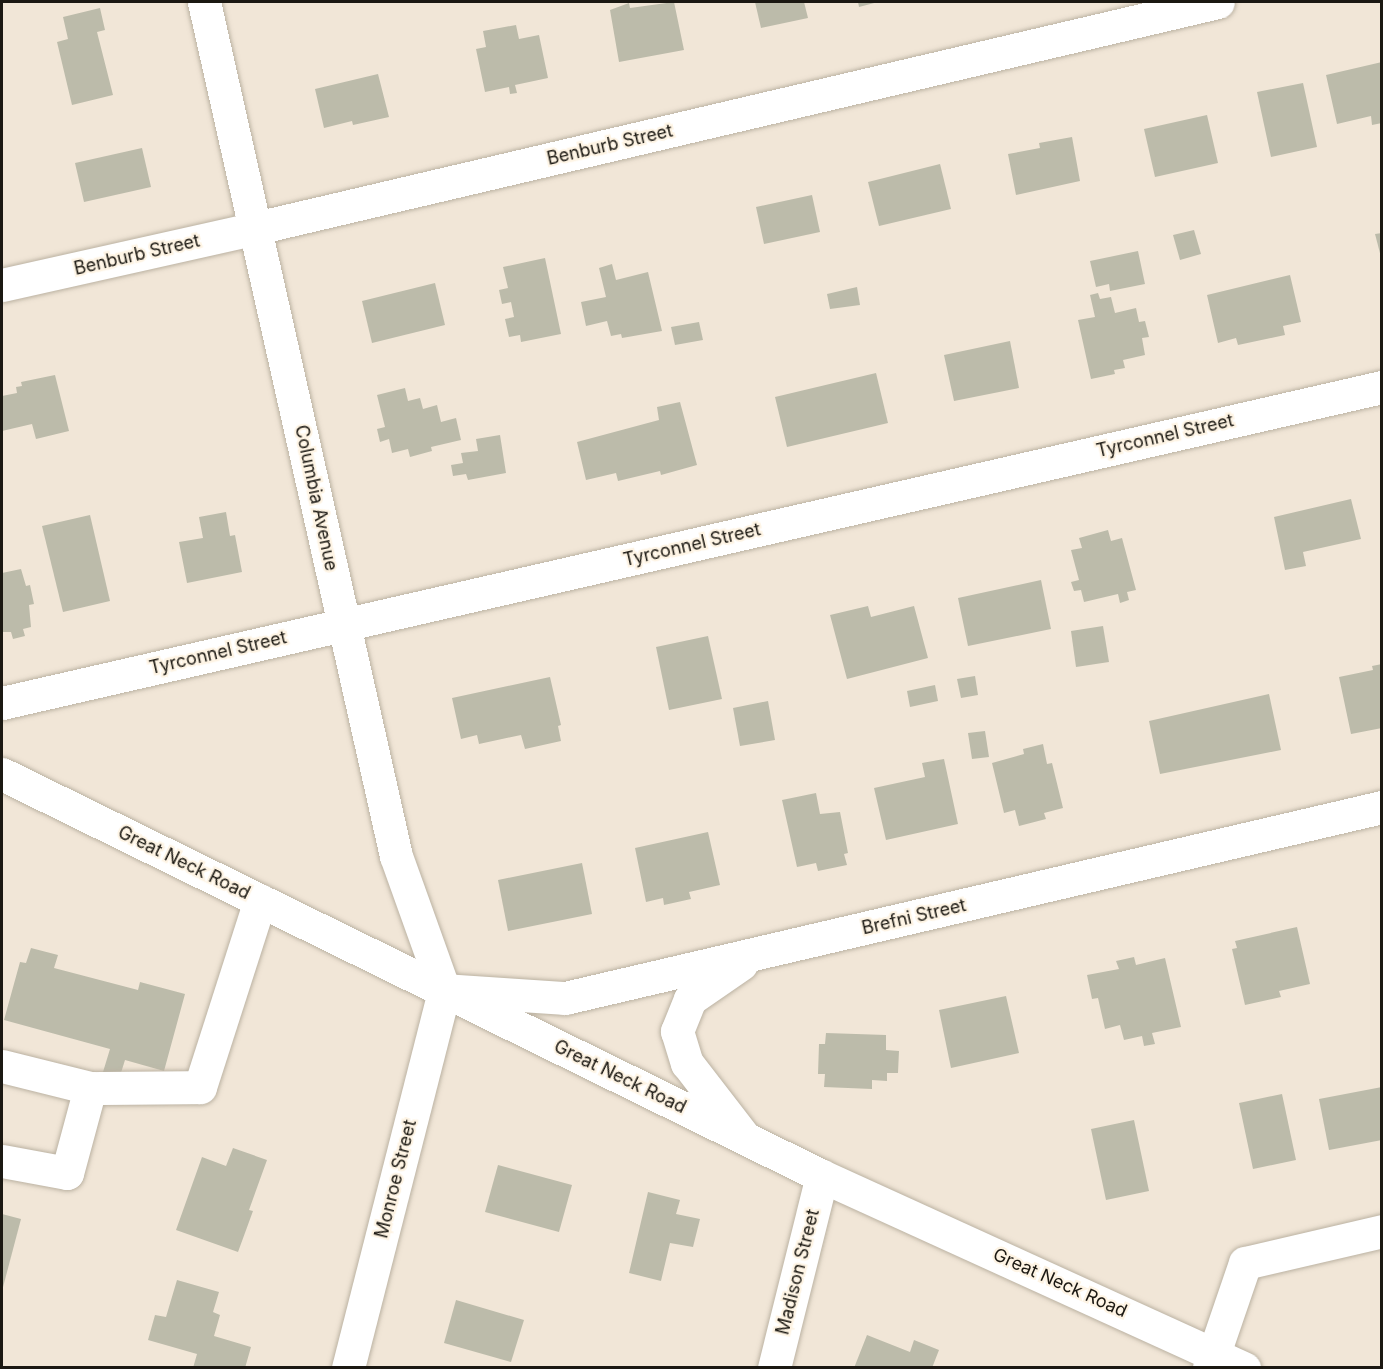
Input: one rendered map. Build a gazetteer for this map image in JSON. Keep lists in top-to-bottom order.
{
  "streets": {
    "street": [
      "Benburb Street",
      "Tyrconnel Street",
      "Columbia Avenue",
      "Great Neck Road",
      "Brefni Street",
      "Monroe Street",
      "Madison Street"
    ]
  },
  "crossings": [
    ["Benburb Street", "Columbia Avenue"],
    ["Tyrconnel Street", "Columbia Avenue"],
    ["Columbia Avenue", "Great Neck Road"],
    ["Columbia Avenue", "Brefni Street"],
    ["Columbia Avenue", "Monroe Street"],
    ["Great Neck Road", "Brefni Street"],
    ["Great Neck Road", "Monroe Street"],
    ["Great Neck Road", "Madison Street"],
    ["Brefni Street", "Monroe Street"]
  ]
}
